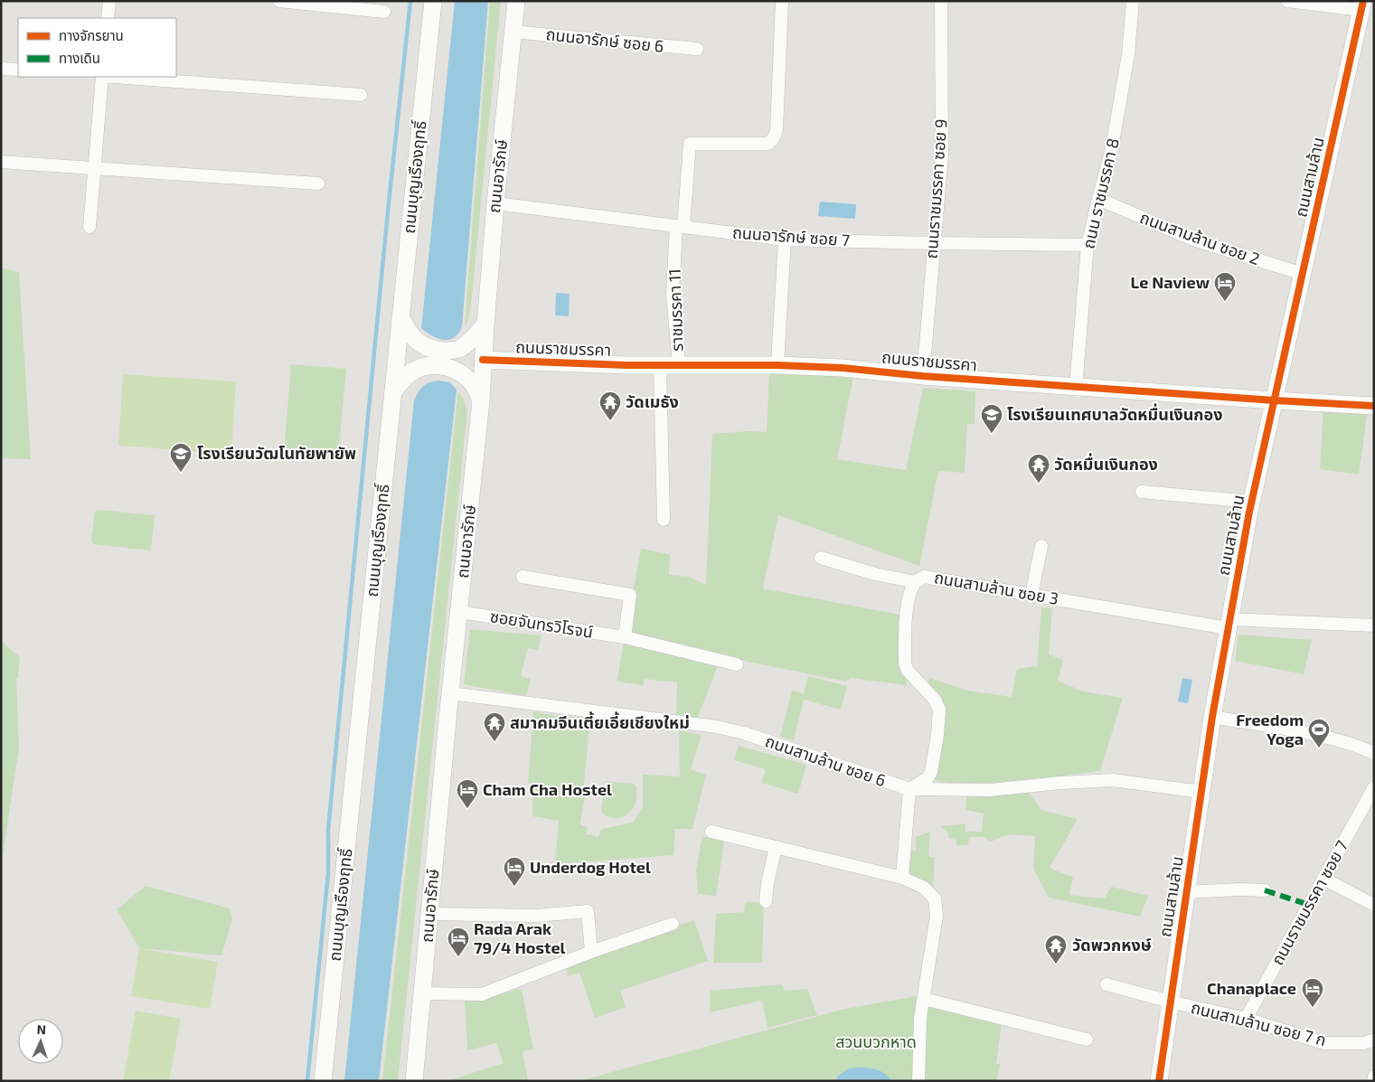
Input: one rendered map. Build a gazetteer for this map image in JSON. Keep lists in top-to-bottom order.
{
  "streets": {
    "main road": [
      "ถนนอารักษ์",
      "ถนนบุญเรืองฤทธิ์",
      "ถนนสามล้าน",
      "ถนนราชมรรคา"
    ],
    "street": [
      "ถนนอารักษ์ ซอย 6",
      "ถนนราชมรรคา ซอย 9",
      "ถนน ราชมรรคา 8",
      "ถนนอารักษ์ ซอย 7",
      "ถนนสามล้าน ซอย 2",
      "ราชมรรคา 11",
      "ถนนสามล้าน ซอย 3",
      "ซอยจันทรวิโรจน์",
      "ถนนสามล้าน ซอย 6",
      "ถนนราชมรรคา ซอย 7",
      "ถนนสามล้าน ซอย 7 ก"
    ]
  },
  "crossings": [
    ["ถนนอารักษ์ ซอย 6", "ถนนอารักษ์"],
    ["ถนนอารักษ์", "ถนนอารักษ์ ซอย 7"],
    ["ถนนอารักษ์", "ถนนราชมรรคา"],
    ["ถนนอารักษ์", "ซอยจันทรวิโรจน์"],
    ["ถนนอารักษ์", "ถนนสามล้าน ซอย 6"],
    ["ถนนสามล้าน", "ถนนสามล้าน ซอย 2"],
    ["ถนนสามล้าน", "ถนนราชมรรคา"],
    ["ถนนสามล้าน", "ถนนสามล้าน ซอย 3"],
    ["ถนนสามล้าน", "ถนนสามล้าน ซอย 6"],
    ["ถนนสามล้าน", "ถนนสามล้าน ซอย 7 ก"],
    ["ถนนราชมรรคา ซอย 9", "ถนนอารักษ์ ซอย 7"],
    ["ถนนราชมรรคา ซอย 9", "ถนนราชมรรคา"],
    ["ถนน ราชมรรคา 8", "ถนนอารักษ์ ซอย 7"],
    ["ถนน ราชมรรคา 8", "ถนนสามล้าน ซอย 2"],
    ["ถนน ราชมรรคา 8", "ถนนราชมรรคา"],
    ["ถนนอารักษ์ ซอย 7", "ราชมรรคา 11"],
    ["ราชมรรคา 11", "ถนนราชมรรคา"],
    ["ถนนสามล้าน ซอย 3", "ถนนสามล้าน ซอย 6"],
    ["ถนนราชมรรคา ซอย 7", "ถนนสามล้าน ซอย 7 ก"]
  ],
  "parks": ["สวนบวกหาด"],
  "places": {
    "hotel": [
      "Le Naview",
      "Cham Cha Hostel",
      "Underdog Hotel",
      "Rada Arak 79/4 Hostel",
      "Chanaplace"
    ],
    "temple": [
      "วัดเมธัง",
      "วัดหมื่นเงินกอง",
      "สมาคมจีนเตี้ยเอี้ยเชียงใหม่",
      "วัดพวกหงษ์"
    ],
    "school or university": ["โรงเรียนเทศบาลวัดหมื่นเงินกอง", "โรงเรียนวัฒโนทัยพายัพ"],
    "sports": ["Freedom Yoga"]
  },
  "legend": ["ทางจักรยาน", "ทางเดิน"],
  "north": "top"
}
